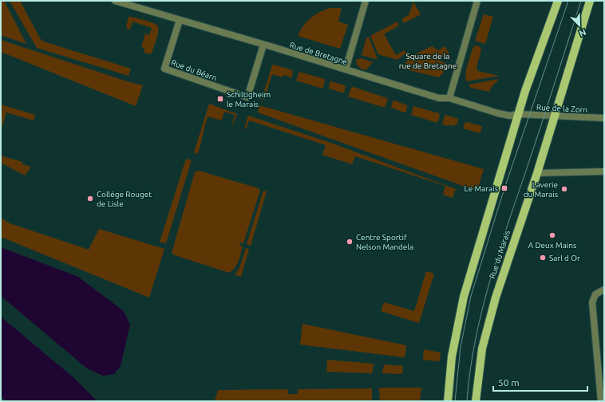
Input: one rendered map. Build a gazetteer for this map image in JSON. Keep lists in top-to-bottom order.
{
  "streets": {
    "main road": ["Rue du Marais"],
    "street": ["Rue de Bretagne", "Rue du Béarn", "Rue de la Zorn"]
  },
  "crossings": [
    ["Rue de Bretagne", "Rue du Béarn"],
    ["Rue de Bretagne", "Rue de la Zorn"],
    ["Rue de la Zorn", "Rue du Marais"]
  ],
  "parks": ["Square de la rue de Bretagne"],
  "places": {
    "transit": ["Schiltigheim le Marais", "Le Marais"],
    "other": [
      "Laverie du Marais",
      "Collège Rouget de Lisle",
      "A Deux Mains",
      "Centre Sportif Nelson Mandela",
      "Sarl d Or"
    ]
  },
  "scale_bar": "50 m",
  "north": "bottom right"
}
